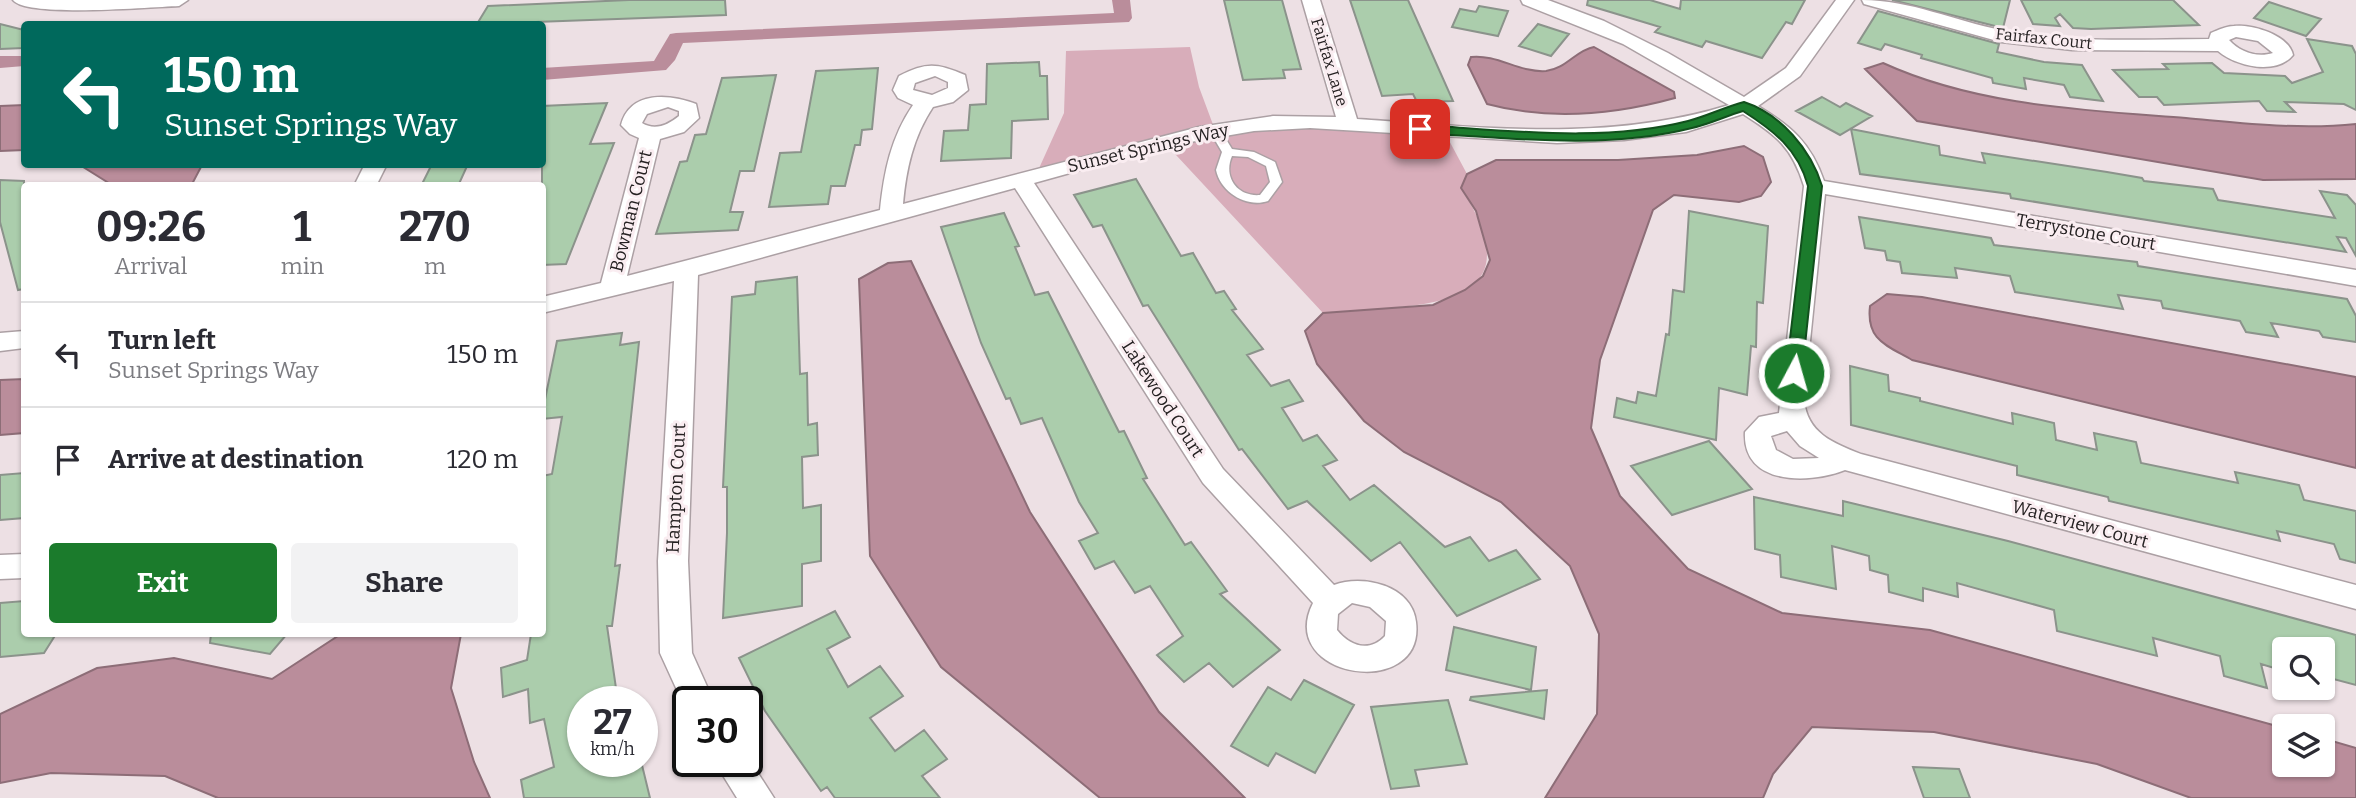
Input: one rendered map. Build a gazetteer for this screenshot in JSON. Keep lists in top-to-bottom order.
{
  "streets": {
    "street": [
      "Fairfax Court",
      "Fairfax Lane",
      "Sunset Springs Way",
      "Bowman Court",
      "Terrystone Court",
      "Lakewood Court",
      "Hampton Court",
      "Waterview Court"
    ]
  },
  "crossings": [
    ["Fairfax Lane", "Sunset Springs Way"],
    ["Sunset Springs Way", "Bowman Court"],
    ["Sunset Springs Way", "Lakewood Court"],
    ["Sunset Springs Way", "Hampton Court"]
  ],
  "page": {
    "turn": ["150 m", "Sunset Springs Way"],
    "eta": [
      "09:26",
      "Arrival",
      "1",
      "min",
      "270",
      "m"
    ],
    "list": [
      {
        "name": "Turn left",
        "note": "Sunset Springs Way",
        "value": "150 m"
      },
      {
        "name": "Arrive at destination",
        "value": "120 m"
      }
    ],
    "buttons": ["Exit", "Share"],
    "speed": "27 km/h",
    "limit": "30"
  }
}
